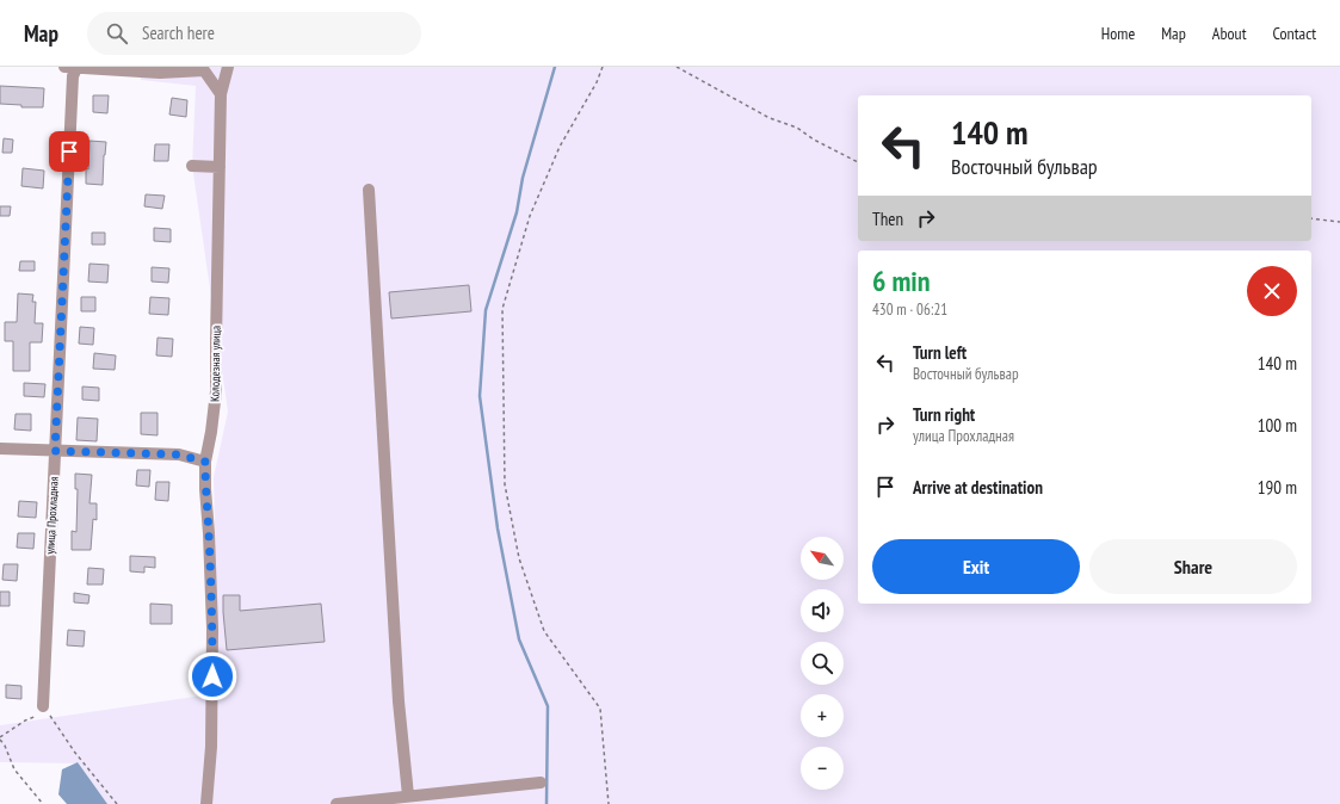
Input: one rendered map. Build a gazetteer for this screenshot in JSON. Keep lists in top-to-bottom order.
{
  "streets": {
    "street": ["Колодезная улица", "улица Прохладная"]
  },
  "north": "top left",
  "page": {
    "header": "Map",
    "search": "Search here",
    "nav": [
      "Home",
      "Map",
      "About",
      "Contact"
    ],
    "turn": ["140 m", "Восточный бульвар"],
    "then": "Then",
    "heading": ["6 min", "430 m · 06:21"],
    "list": [
      {
        "name": "Turn left",
        "note": "Восточный бульвар",
        "value": "140 m"
      },
      {
        "name": "Turn right",
        "note": "улица Прохладная",
        "value": "100 m"
      },
      {
        "name": "Arrive at destination",
        "value": "190 m"
      }
    ],
    "buttons": ["Exit", "Share"],
    "map_buttons": ["+", "−"]
  }
}
